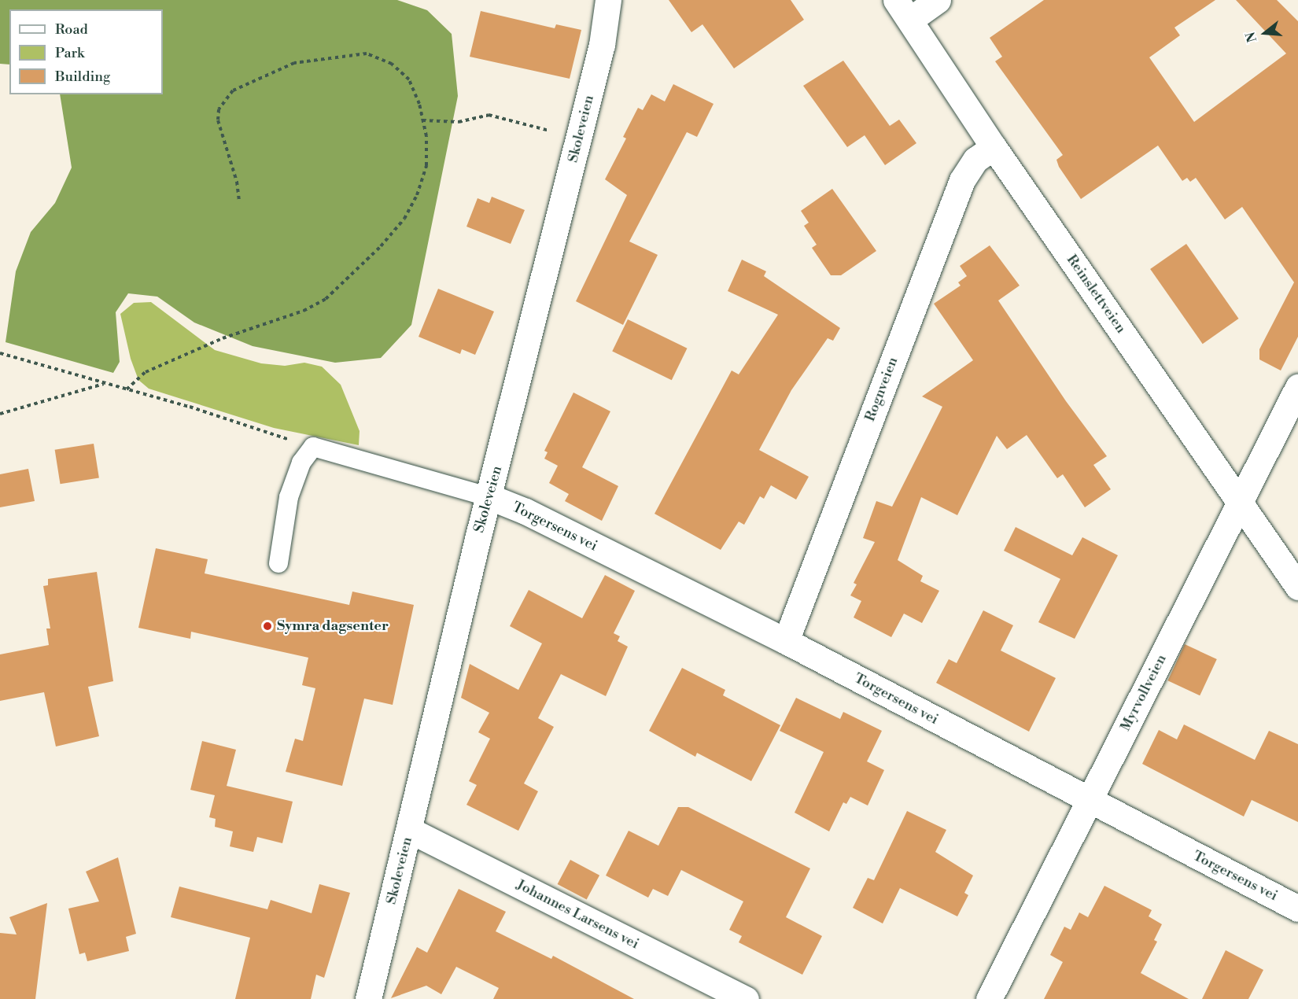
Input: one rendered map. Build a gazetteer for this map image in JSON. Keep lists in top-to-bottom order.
{
  "streets": {
    "street": [
      "Skoleveien",
      "Reinslettveien",
      "Rognveien",
      "Torgersens vei",
      "Myrvollveien",
      "Johannes Larsens vei"
    ]
  },
  "crossings": [
    ["Skoleveien", "Torgersens vei"],
    ["Skoleveien", "Johannes Larsens vei"],
    ["Reinslettveien", "Rognveien"],
    ["Reinslettveien", "Myrvollveien"],
    ["Rognveien", "Torgersens vei"],
    ["Torgersens vei", "Myrvollveien"]
  ],
  "places": ["Symra dagsenter"],
  "legend": ["Road", "Park", "Building"],
  "north": "left"
}
